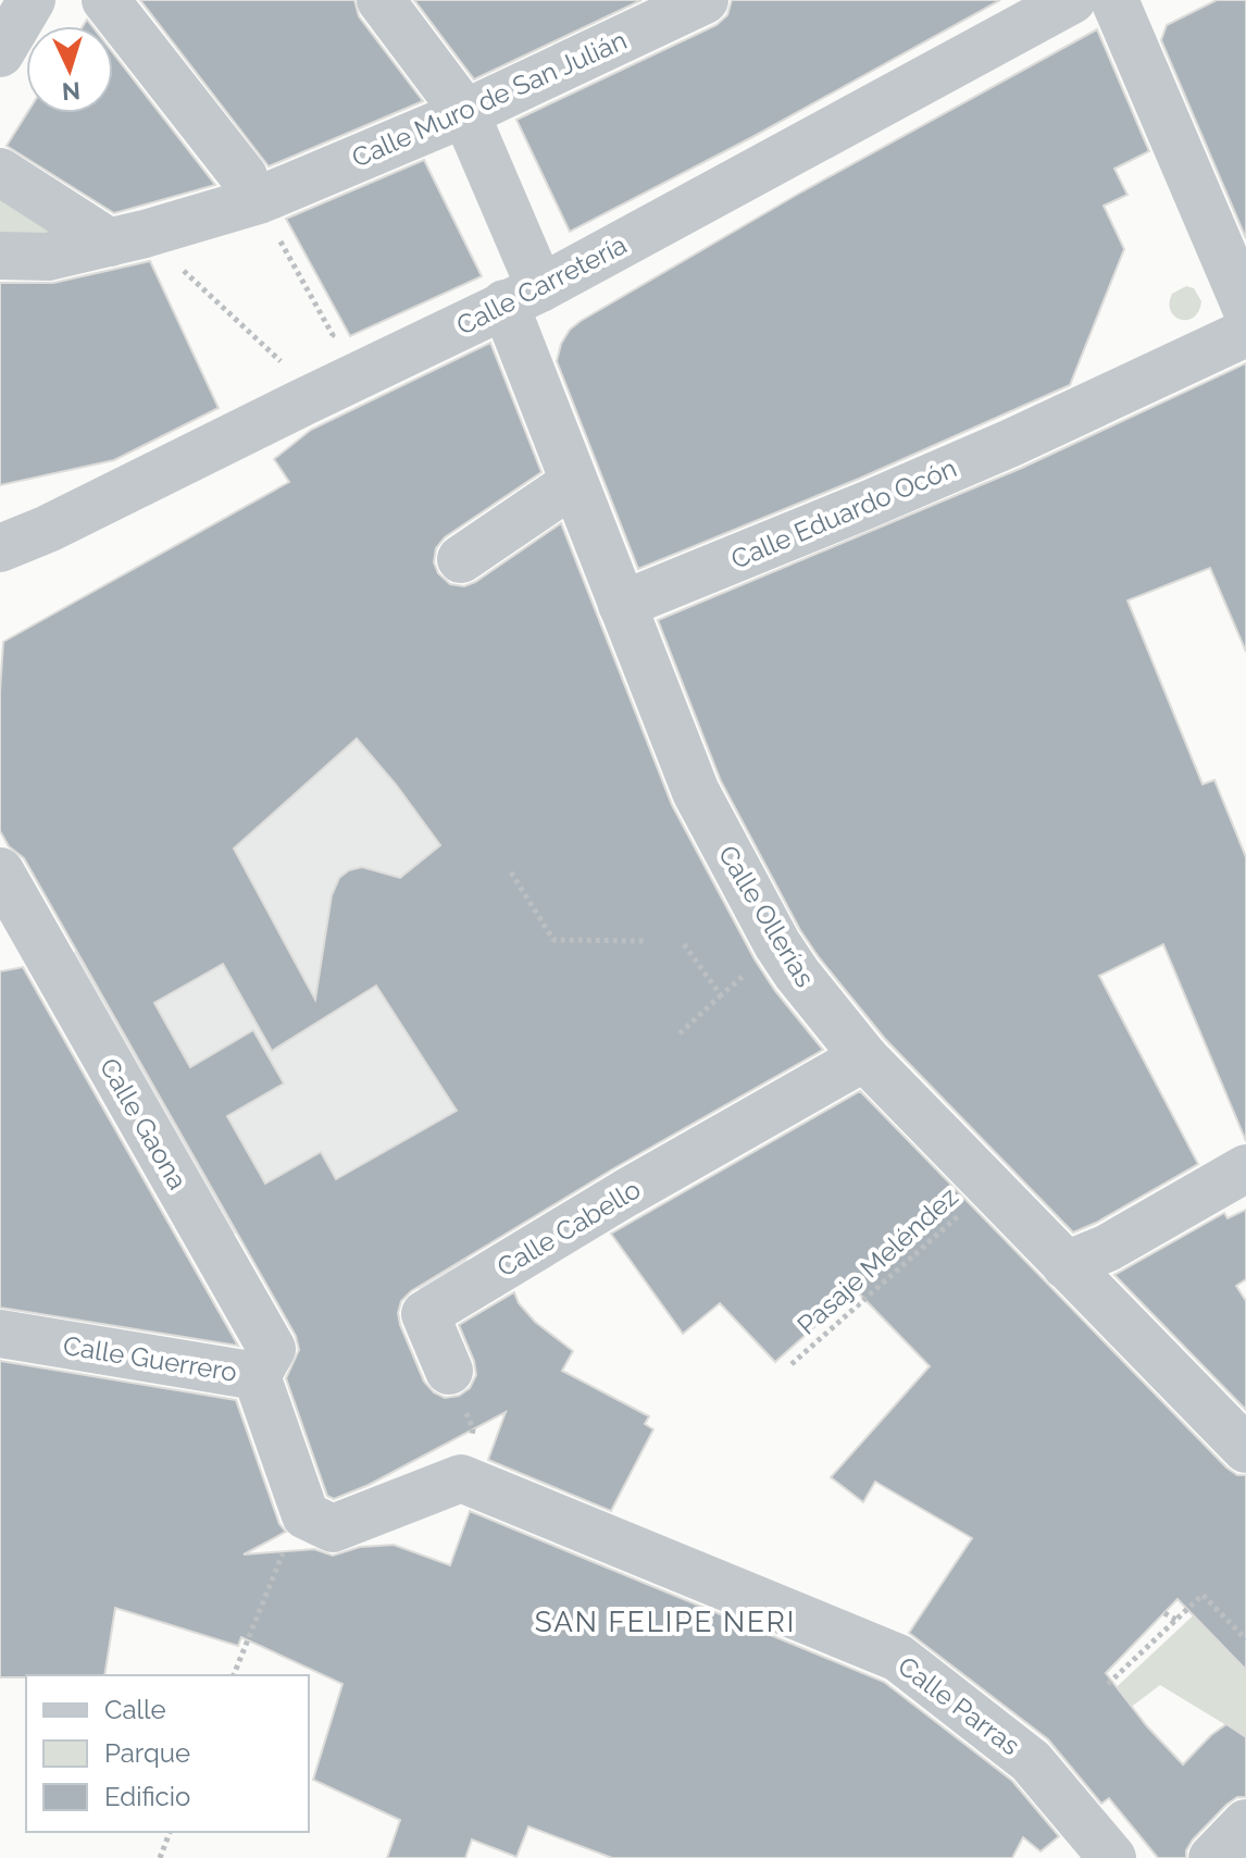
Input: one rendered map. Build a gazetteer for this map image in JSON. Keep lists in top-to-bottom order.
{
  "streets": {
    "street": [
      "Calle Muro de San Julián",
      "Calle Carretería",
      "Calle Eduardo Ocón",
      "Calle Ollerías",
      "Calle Gaona",
      "Calle Cabello",
      "Calle Guerrero",
      "Calle Parras"
    ],
    "path": ["Pasaje Meléndez"]
  },
  "crossings": [
    ["Calle Muro de San Julián", "Calle Ollerías"],
    ["Calle Carretería", "Calle Ollerías"],
    ["Calle Eduardo Ocón", "Calle Ollerías"],
    ["Calle Ollerías", "Calle Cabello"],
    ["Calle Ollerías", "Pasaje Meléndez"],
    ["Calle Gaona", "Calle Guerrero"],
    ["Calle Guerrero", "Calle Parras"]
  ],
  "districts": ["SAN FELIPE NERI"],
  "legend": ["Calle", "Parque", "Edificio"],
  "north": "bottom"
}
